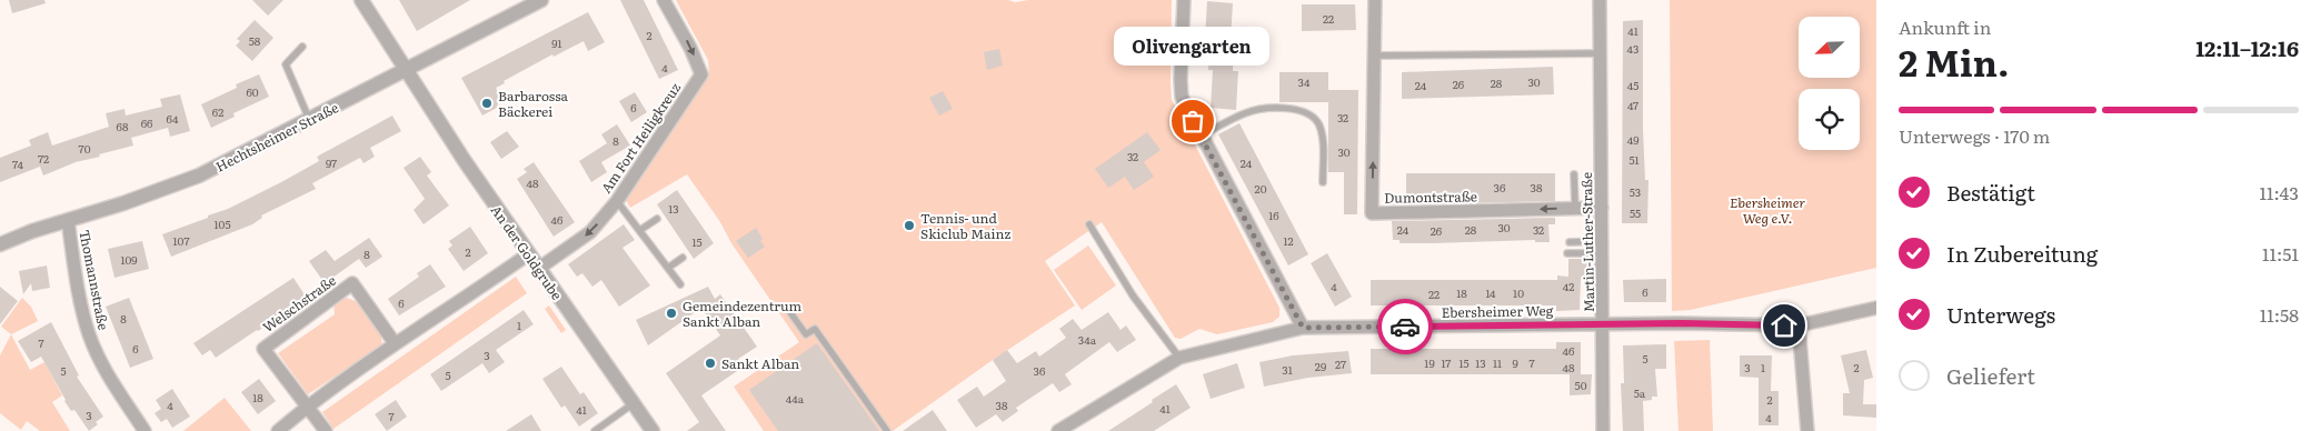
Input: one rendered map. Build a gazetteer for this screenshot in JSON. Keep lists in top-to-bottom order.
{
  "streets": {
    "street": [
      "Hechtsheimer Straße",
      "Am Fort Heiligkreuz",
      "Dumontstraße",
      "Martin-Luther-Straße",
      "An der Goldgrube",
      "Thomannstraße",
      "Welschstraße",
      "Ebersheimer Weg"
    ]
  },
  "crossings": [
    ["Hechtsheimer Straße", "An der Goldgrube"],
    ["Hechtsheimer Straße", "Thomannstraße"],
    ["Am Fort Heiligkreuz", "An der Goldgrube"],
    ["Dumontstraße", "Martin-Luther-Straße"],
    ["Martin-Luther-Straße", "Ebersheimer Weg"]
  ],
  "one_way": ["Am Fort Heiligkreuz"],
  "parks": ["Ebersheimer Weg e.V."],
  "places": [
    "Barbarossa Bäckerei",
    "Olivengarten",
    "Tennis- und Skiclub Mainz",
    "Gemeindezentrum Sankt Alban",
    "Sankt Alban"
  ],
  "house_numbers": [
    "22",
    "41",
    "2",
    "58",
    "91",
    "43",
    "4",
    "34",
    "30",
    "28",
    "26",
    "24",
    "45",
    "60",
    "47",
    "6",
    "62",
    "32",
    "64",
    "66",
    "68",
    "49",
    "8",
    "70",
    "30",
    "32",
    "72",
    "51",
    "97",
    "24",
    "74",
    "48",
    "36",
    "38",
    "20",
    "53",
    "13",
    "55",
    "16",
    "46",
    "105",
    "30",
    "24",
    "28",
    "32",
    "26",
    "107",
    "12",
    "15",
    "2",
    "8",
    "109",
    "4",
    "42",
    "6",
    "18",
    "14",
    "10",
    "22",
    "6",
    "8",
    "1",
    "34a",
    "7",
    "6",
    "46",
    "3",
    "5",
    "19",
    "17",
    "15",
    "13",
    "11",
    "9",
    "7",
    "27",
    "29",
    "48",
    "3",
    "1",
    "2",
    "31",
    "5",
    "36",
    "5",
    "50",
    "5a",
    "18",
    "44a",
    "2",
    "4",
    "38",
    "41",
    "41",
    "3",
    "7",
    "4"
  ],
  "north": "bottom left",
  "page": {
    "heading": ["2 Min.", "Ankunft in", "12:11–12:16"],
    "bubble": "Olivengarten",
    "bar": "Unterwegs · 170 m",
    "list": [
      ["Bestätigt", "11:43"],
      ["In Zubereitung", "11:51"],
      ["Unterwegs", "11:58"],
      "Geliefert"
    ]
  }
}
